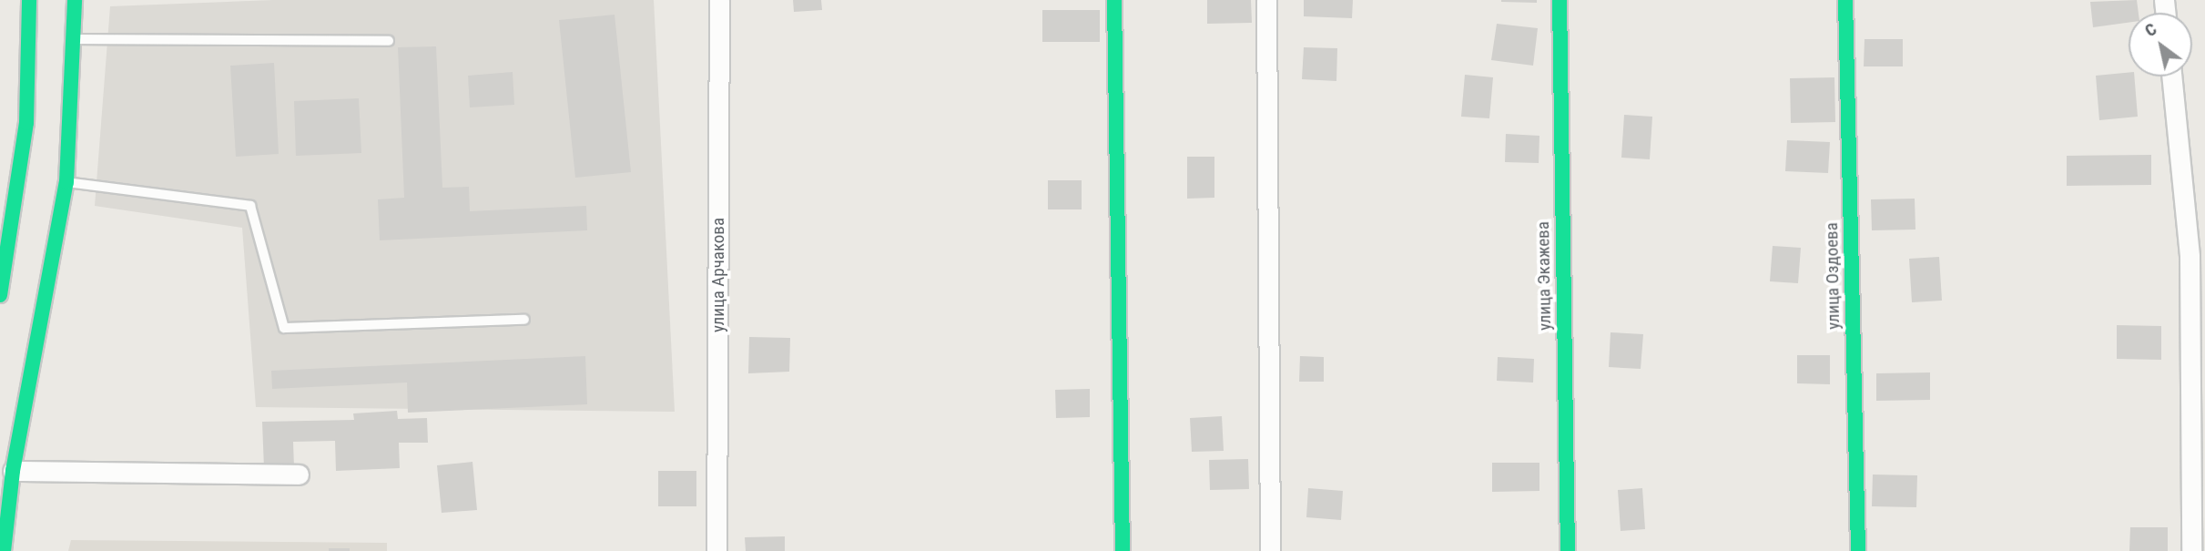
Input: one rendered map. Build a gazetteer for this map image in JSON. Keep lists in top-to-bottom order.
{
  "streets": {
    "main road": ["улица Экажева", "улица Оздоева"],
    "street": ["улица Арчакова"]
  },
  "north": "top left"
}
